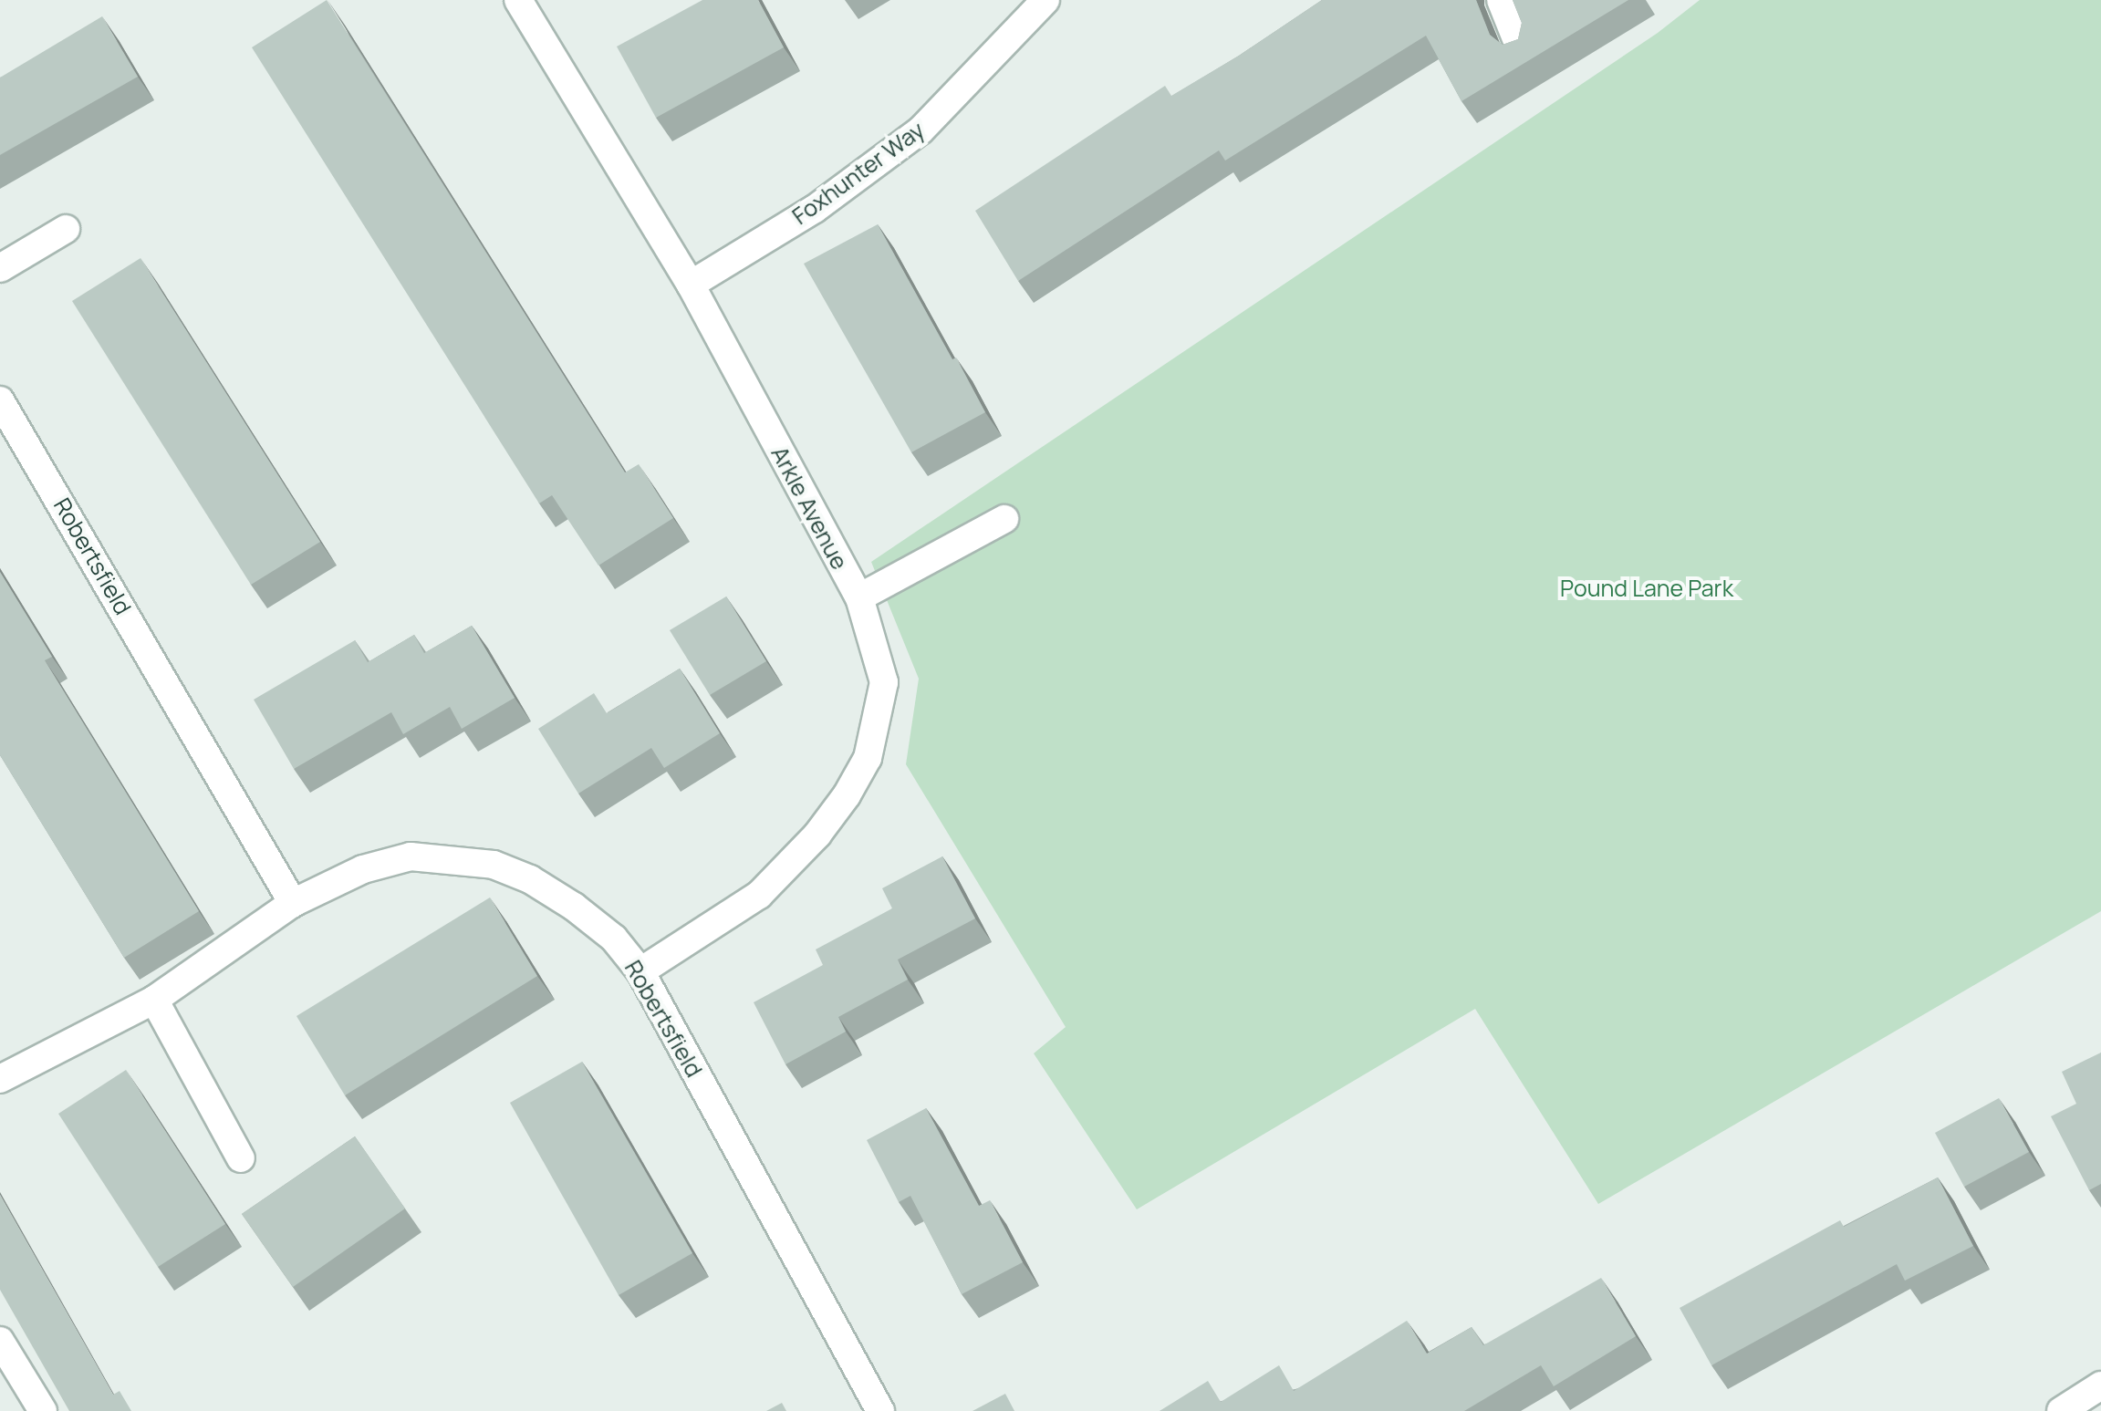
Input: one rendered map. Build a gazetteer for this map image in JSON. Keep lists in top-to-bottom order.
{
  "streets": {
    "street": ["Foxhunter Way", "Arkle Avenue", "Robertsfield"]
  },
  "crossings": [
    ["Foxhunter Way", "Arkle Avenue"],
    ["Arkle Avenue", "Robertsfield"]
  ],
  "parks": ["Pound Lane Park"]
}
